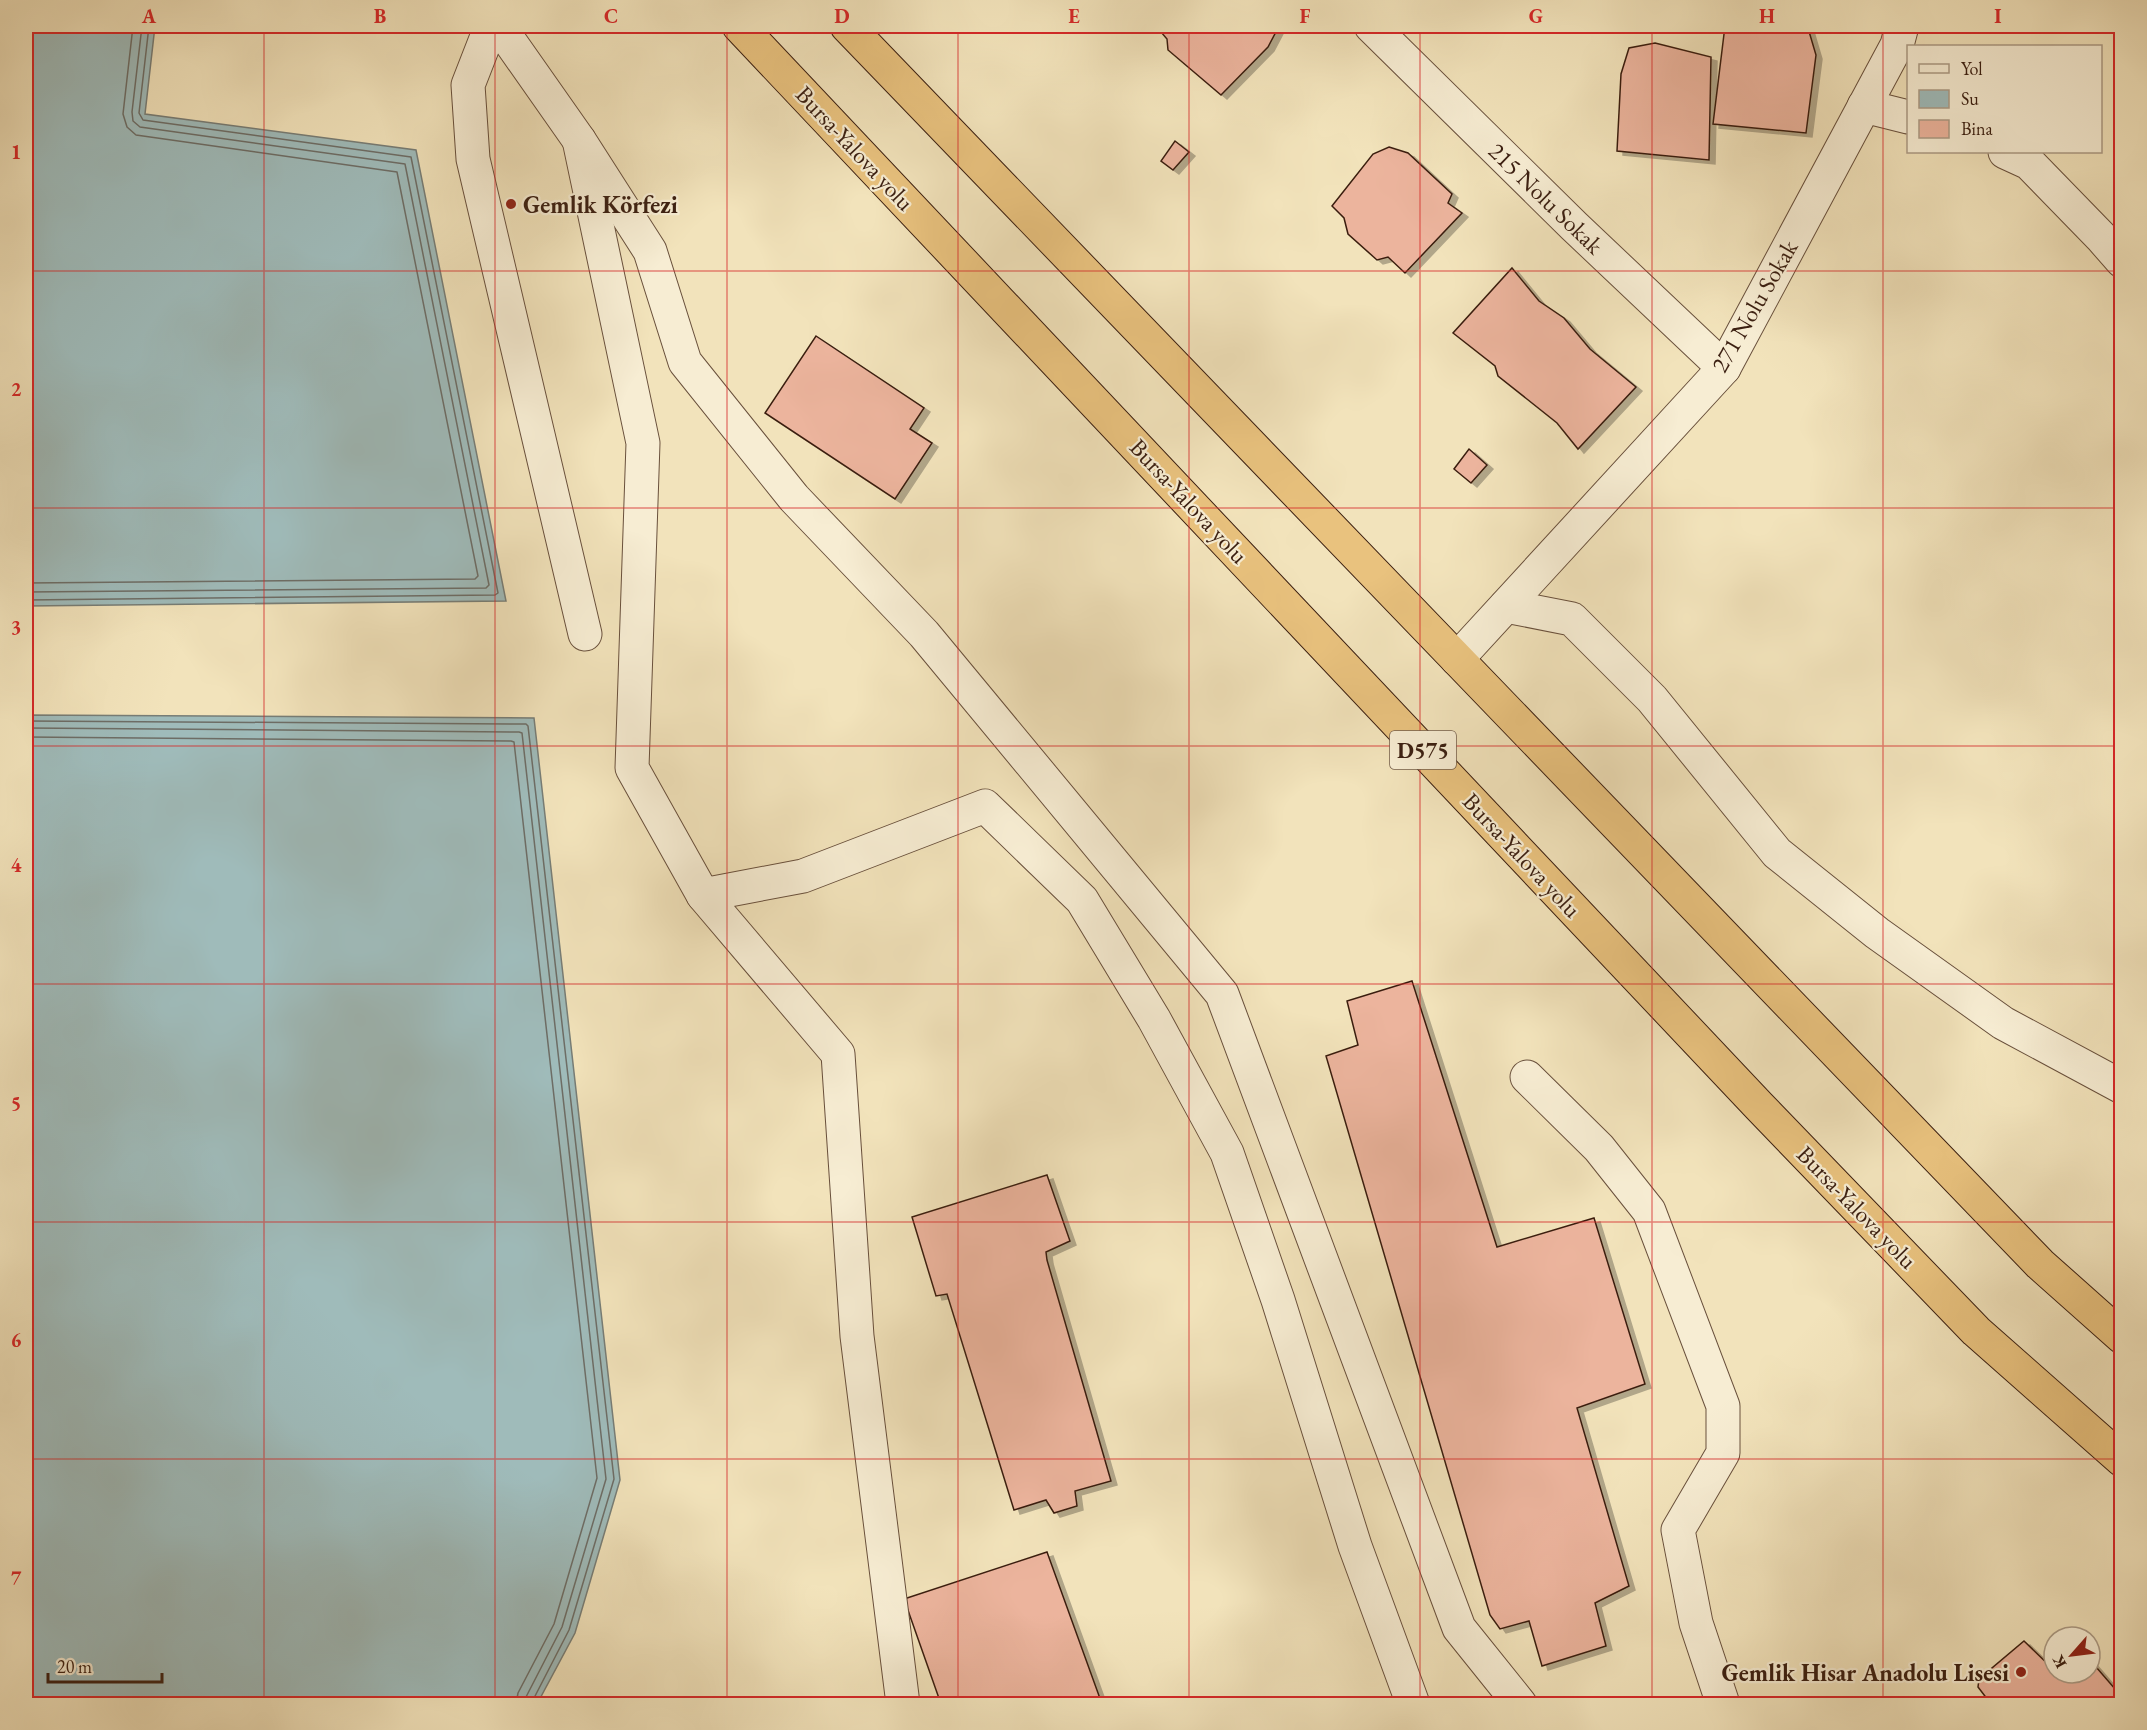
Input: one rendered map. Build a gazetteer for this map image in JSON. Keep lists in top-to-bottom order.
{
  "streets": {
    "highway": ["Bursa-Yalova yolu", "D575"],
    "street": ["215 Nolu Sokak", "271 Nolu Sokak"]
  },
  "crossings": [
    ["215 Nolu Sokak", "271 Nolu Sokak"]
  ],
  "places": ["Gemlik Körfezi", "Gemlik Hisar Anadolu Lisesi"],
  "legend": ["Yol", "Su", "Bina"],
  "scale_bar": "20 m",
  "north": "bottom left",
  "grid": {
    "columns": [
      "A",
      "B",
      "C",
      "D",
      "E",
      "F",
      "G",
      "H",
      "I"
    ],
    "rows": [
      "1",
      "2",
      "3",
      "4",
      "5",
      "6",
      "7"
    ]
  }
}
